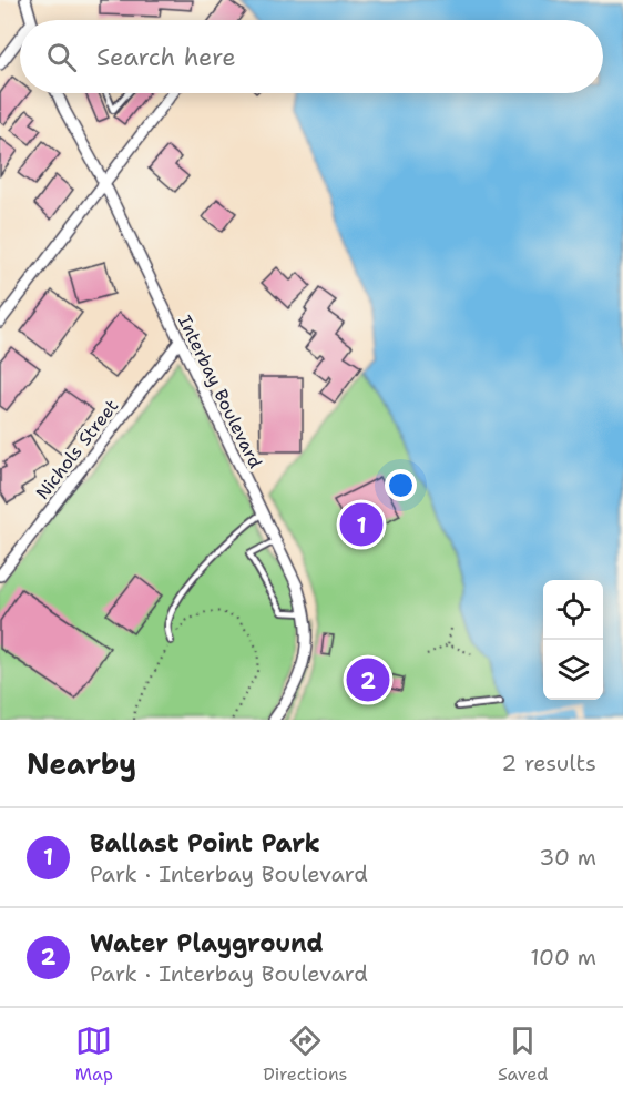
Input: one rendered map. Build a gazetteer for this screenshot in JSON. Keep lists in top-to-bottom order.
{
  "streets": {
    "street": ["Interbay Boulevard", "Nichols Street"]
  },
  "crossings": [
    ["Interbay Boulevard", "Nichols Street"]
  ],
  "page": {
    "search": "Search here",
    "pins": ["1", "2"],
    "heading": ["Nearby", "2 results"],
    "list": [
      {
        "mark": "1",
        "name": "Ballast Point Park",
        "note": "Park · Interbay Boulevard",
        "value": "30 m"
      },
      {
        "mark": "2",
        "name": "Water Playground",
        "note": "Park · Interbay Boulevard",
        "value": "100 m"
      }
    ],
    "nav": ["Map", "Directions", "Saved"]
  }
}
